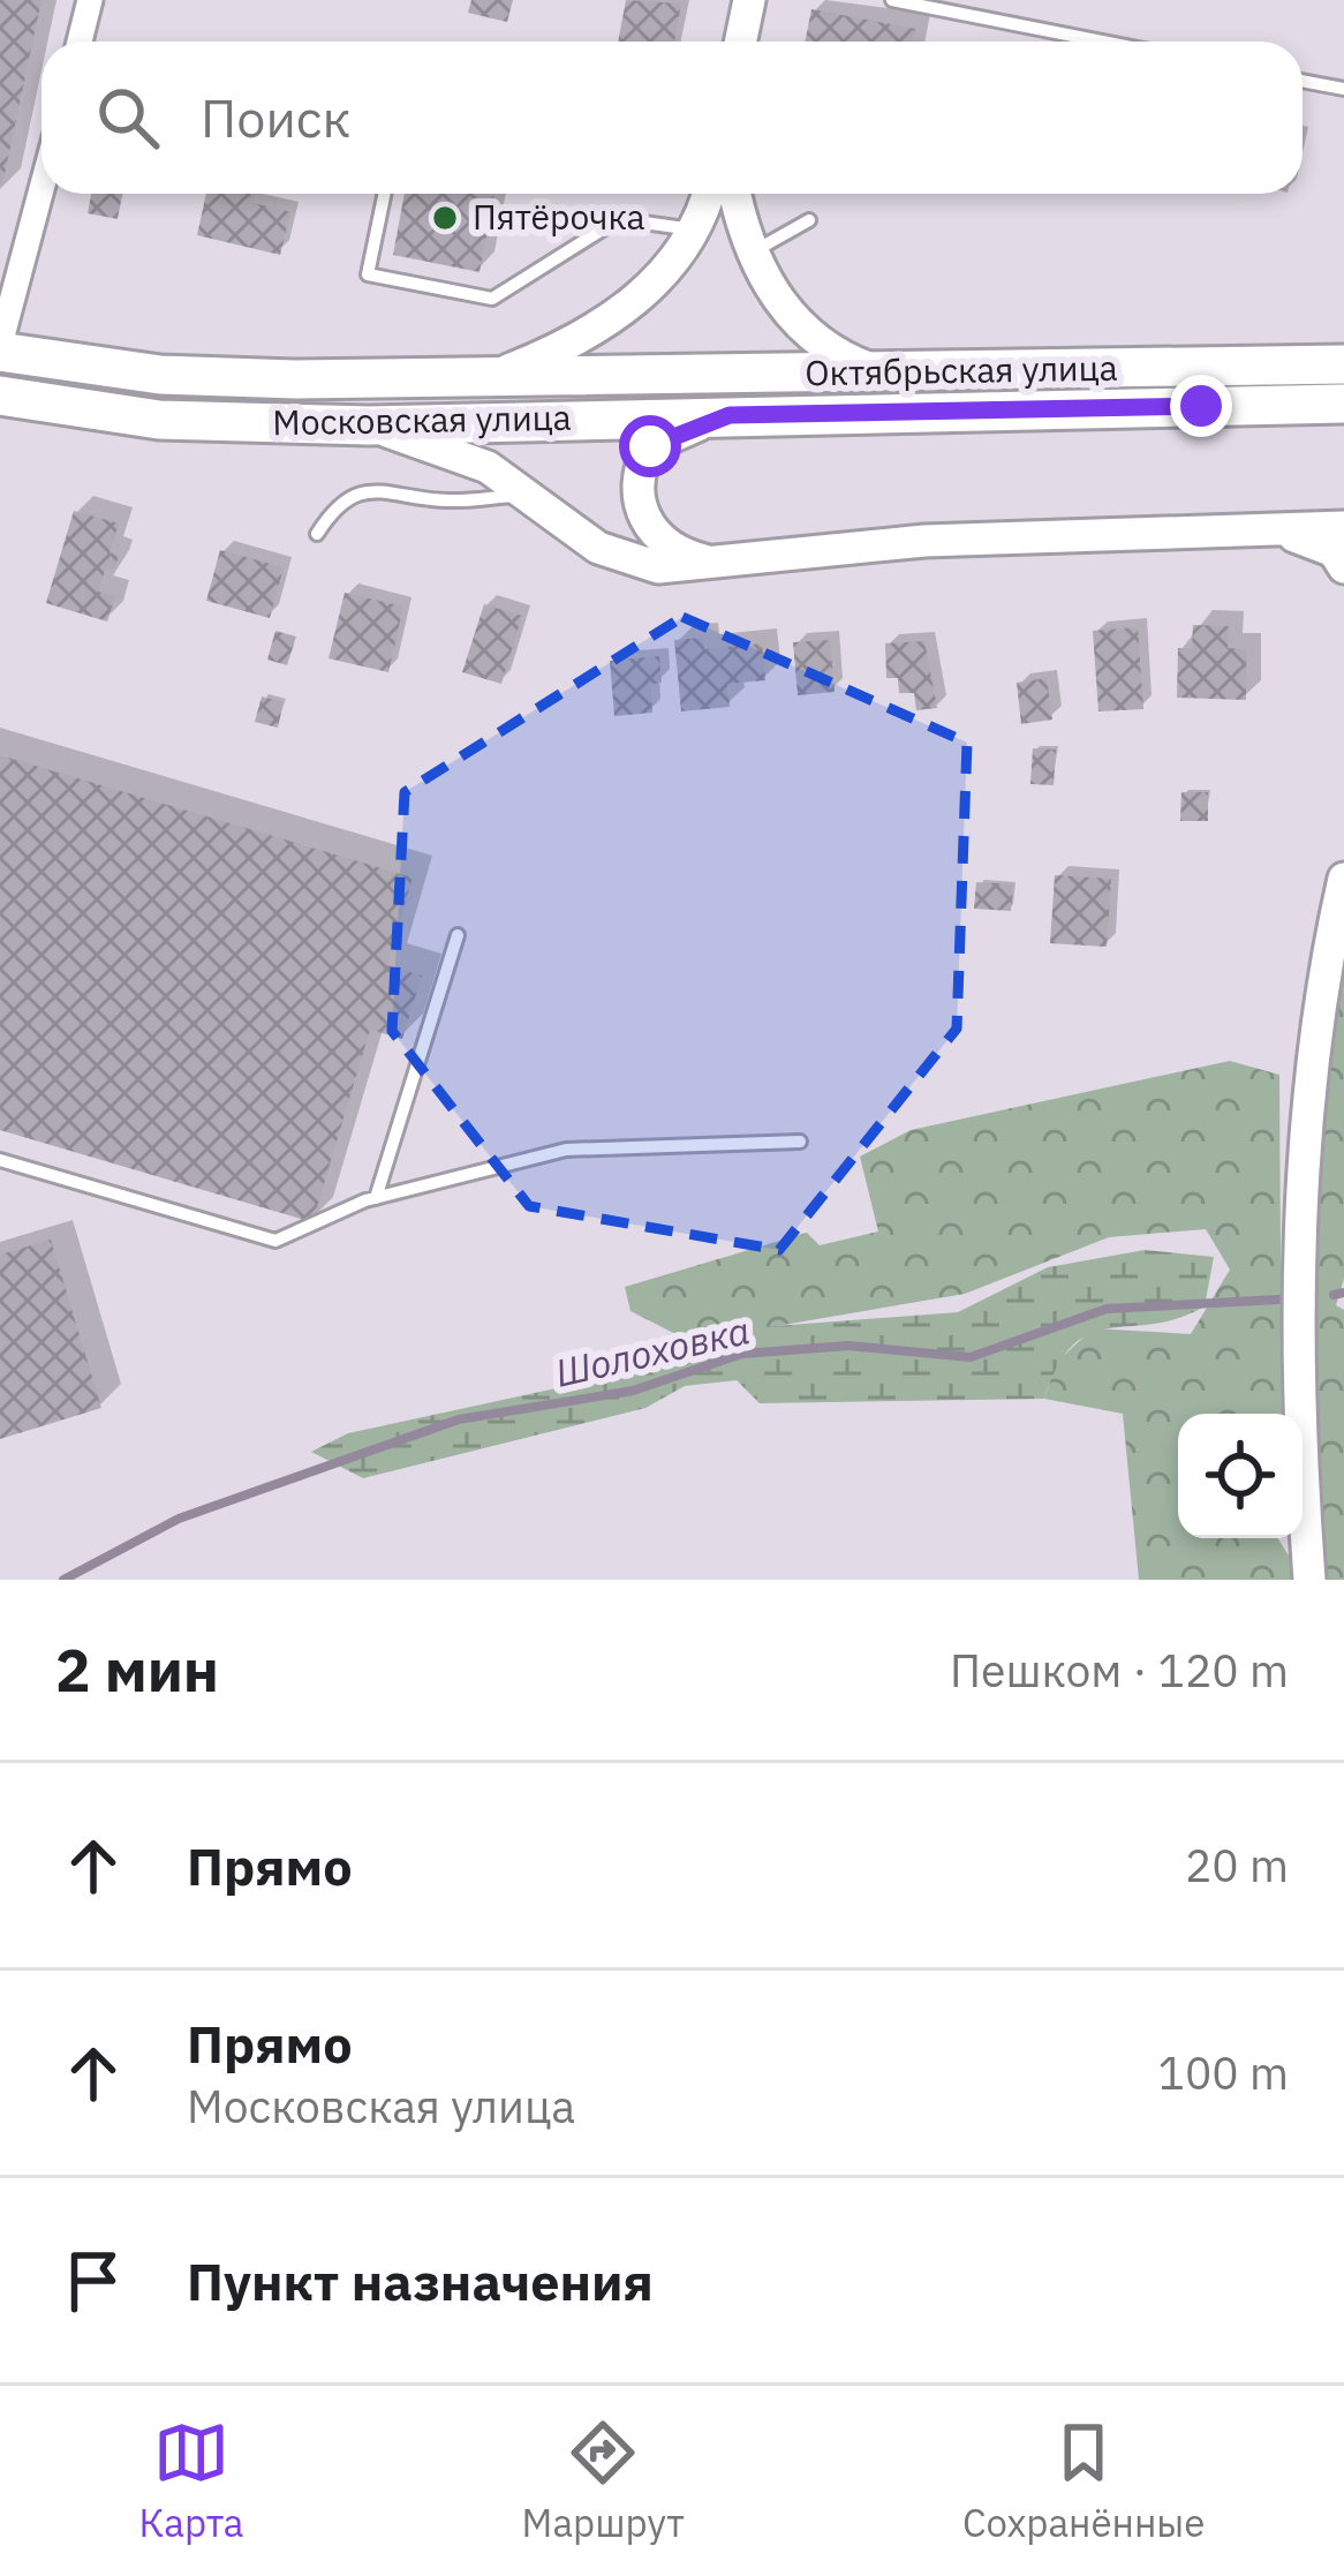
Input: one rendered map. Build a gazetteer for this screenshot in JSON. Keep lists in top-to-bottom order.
{
  "streets": {
    "main road": ["Октябрьская улица", "Московская улица"]
  },
  "crossings": [
    ["Октябрьская улица", "Московская улица"]
  ],
  "water": ["Шолоховка"],
  "places": ["Пятёрочка"],
  "page": {
    "search": "Поиск",
    "heading": ["2 мин", "Пешком · 120 m"],
    "list": [
      ["Прямо", "20 m"],
      ["Прямо", "Московская улица", "100 m"],
      "Пункт назначения"
    ],
    "nav": ["Карта", "Маршрут", "Сохранённые"]
  }
}
